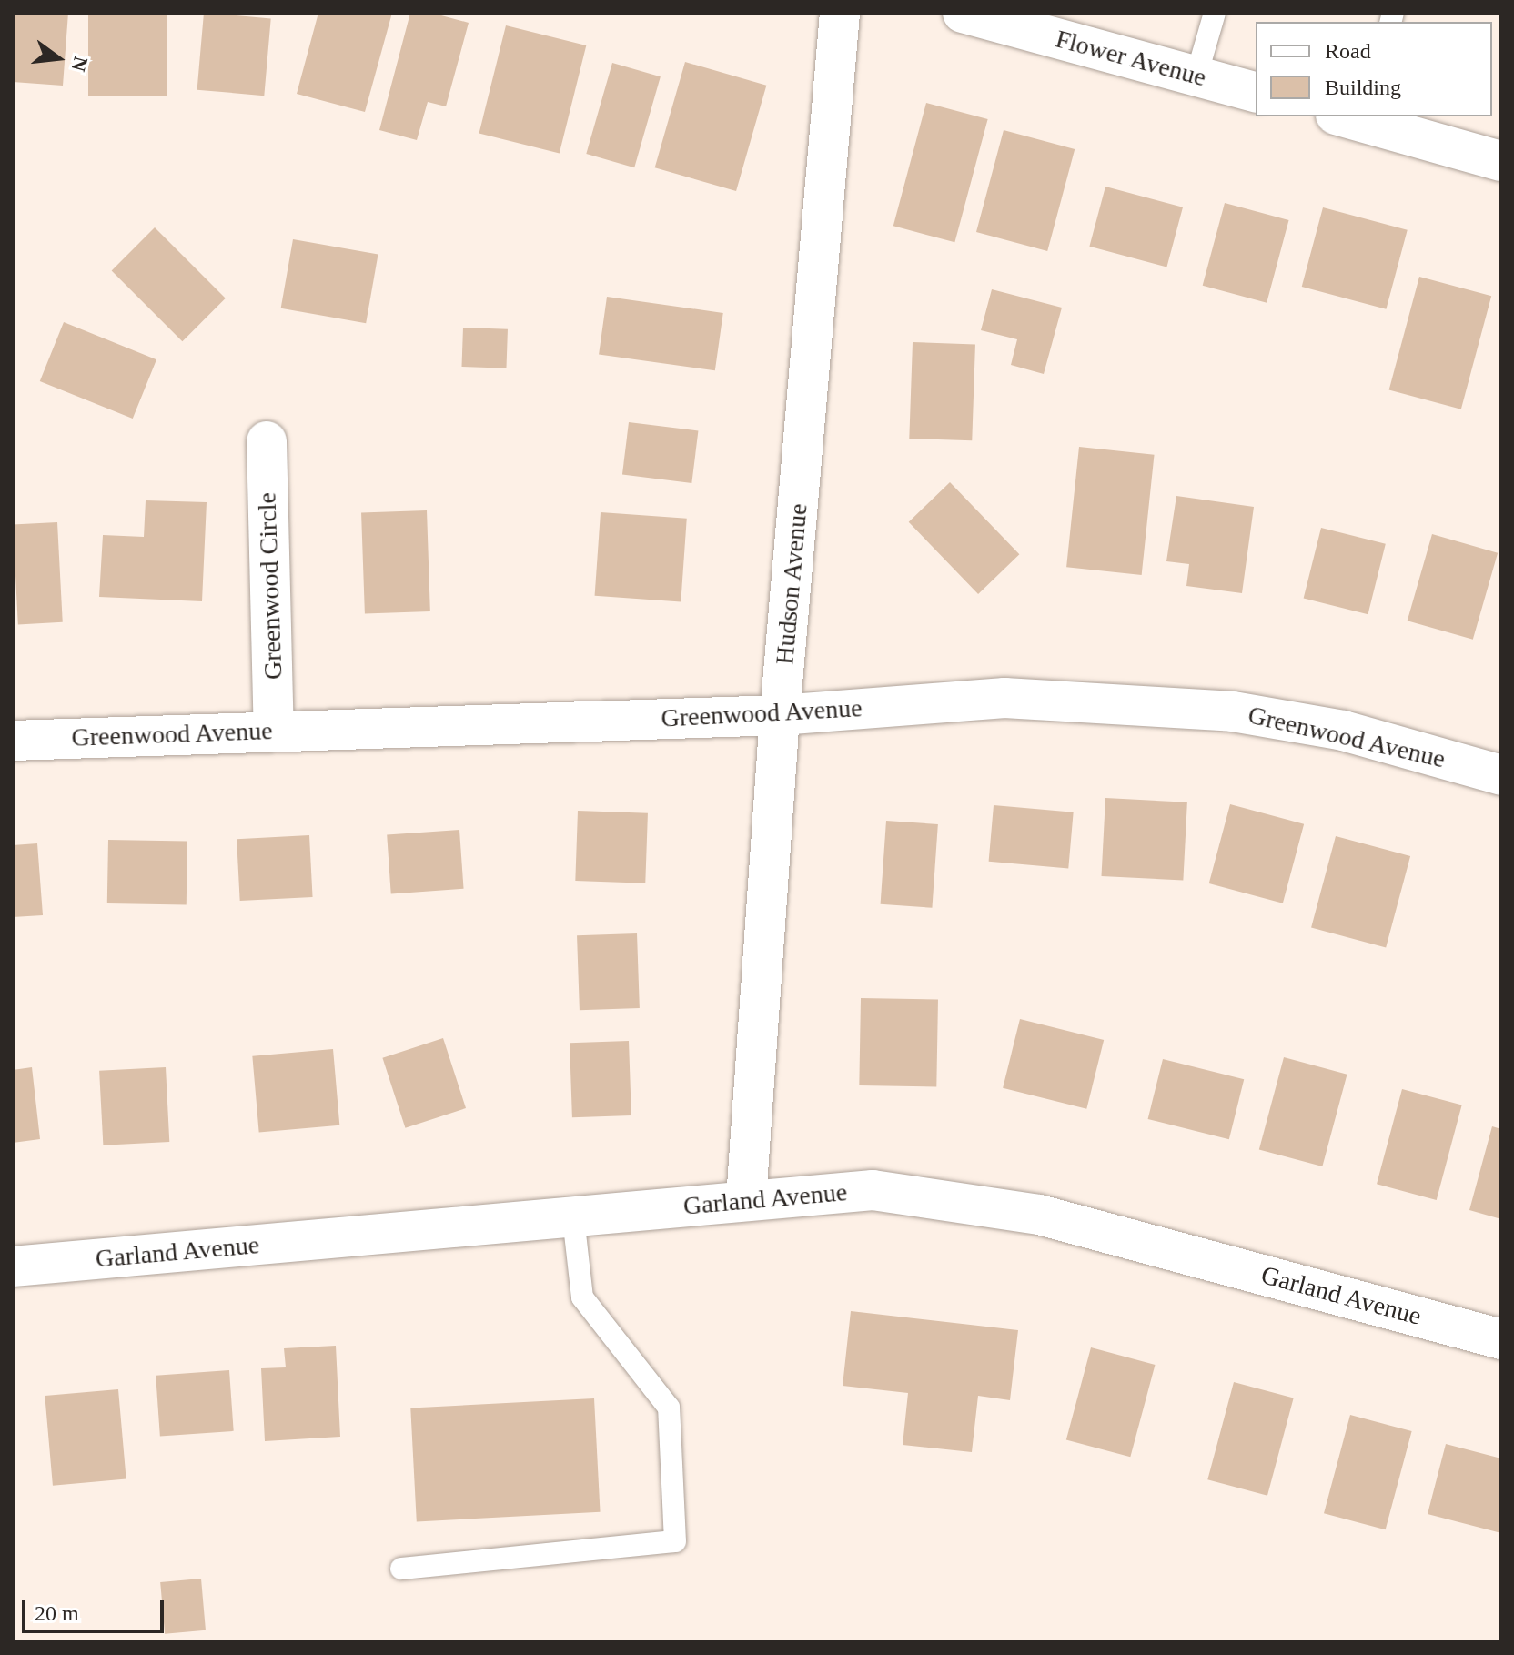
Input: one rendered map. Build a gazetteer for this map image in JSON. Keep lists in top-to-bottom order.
{
  "streets": {
    "street": [
      "Flower Avenue",
      "Hudson Avenue",
      "Greenwood Circle",
      "Greenwood Avenue",
      "Garland Avenue"
    ]
  },
  "crossings": [
    ["Hudson Avenue", "Greenwood Avenue"],
    ["Hudson Avenue", "Garland Avenue"],
    ["Greenwood Circle", "Greenwood Avenue"]
  ],
  "legend": ["Road", "Building"],
  "scale_bar": "20 m",
  "north": "right"
}
